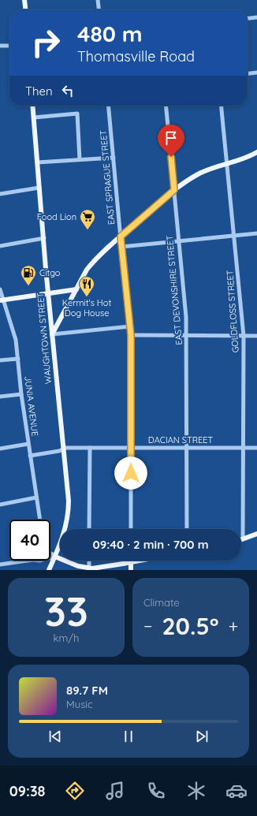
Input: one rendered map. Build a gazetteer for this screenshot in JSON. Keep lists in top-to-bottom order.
{
  "streets": {
    "main road": ["WAUGHTOWN STREET"],
    "street": [
      "EAST SPRAGUE STREET",
      "EAST DEVONSHIRE STREET",
      "GOLDFLOSS STREET",
      "JUNIA AVENUE",
      "DACIAN STREET"
    ]
  },
  "crossings": [
    ["EAST SPRAGUE STREET", "DACIAN STREET"],
    ["EAST DEVONSHIRE STREET", "DACIAN STREET"],
    ["GOLDFLOSS STREET", "DACIAN STREET"],
    ["WAUGHTOWN STREET", "DACIAN STREET"],
    ["JUNIA AVENUE", "DACIAN STREET"]
  ],
  "places": {
    "supermarket": ["Food Lion"],
    "fuel station": ["Citgo"],
    "restaurant": ["Kermit's Hot Dog House"]
  },
  "page": {
    "turn": ["480 m", "Thomasville Road"],
    "then": "Then",
    "limit": "40",
    "trip": "09:40 · 2 min · 700 m",
    "tile": [
      ["33", "km/h"],
      "Climate"
    ],
    "heat": ["−", "20.5°", "+"],
    "song": ["89.7 FM", "Music"],
    "tabs": "09:38"
  }
}
